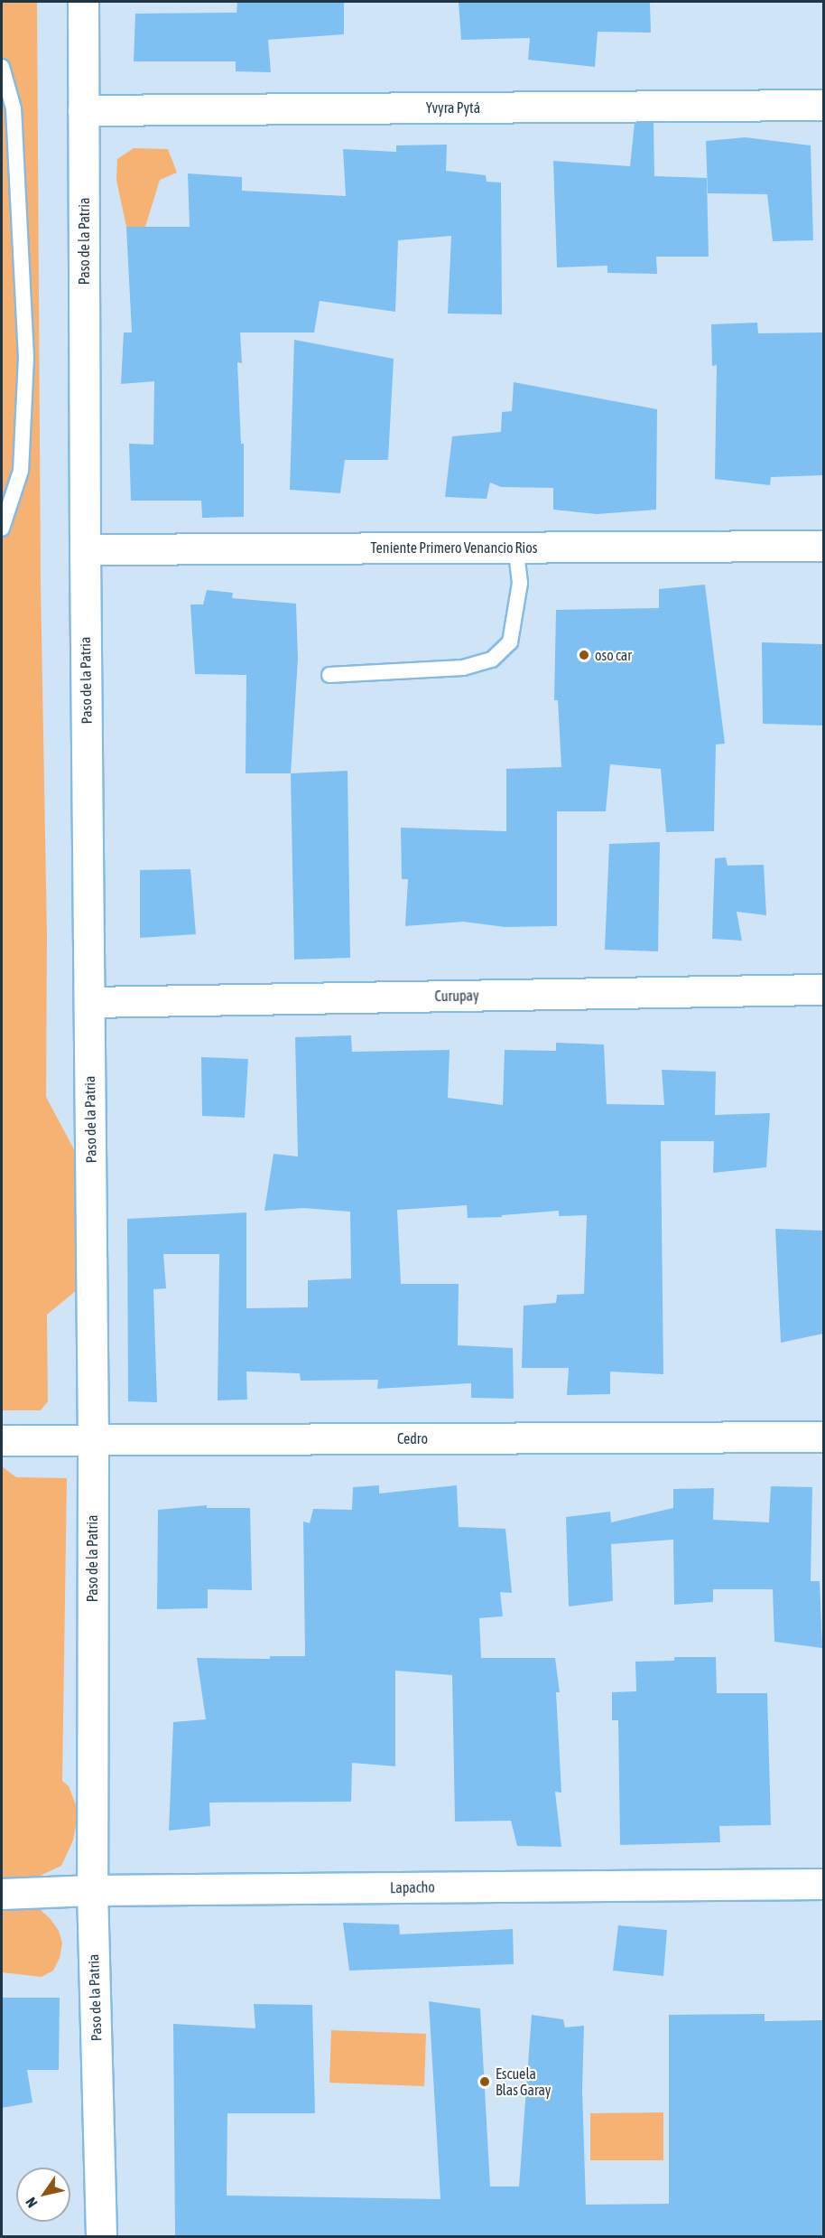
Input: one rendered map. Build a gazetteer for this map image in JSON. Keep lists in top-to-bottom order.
{
  "streets": {
    "street": [
      "Yvyra Pytá",
      "Paso de la Patria",
      "Teniente Primero Venancio Rios",
      "Curupay",
      "Cedro",
      "Lapacho"
    ]
  },
  "crossings": [
    ["Yvyra Pytá", "Paso de la Patria"],
    ["Paso de la Patria", "Teniente Primero Venancio Rios"],
    ["Paso de la Patria", "Curupay"],
    ["Paso de la Patria", "Cedro"],
    ["Paso de la Patria", "Lapacho"]
  ],
  "places": ["oso car", "Escuela Blas Garay"],
  "north": "bottom left"
}
